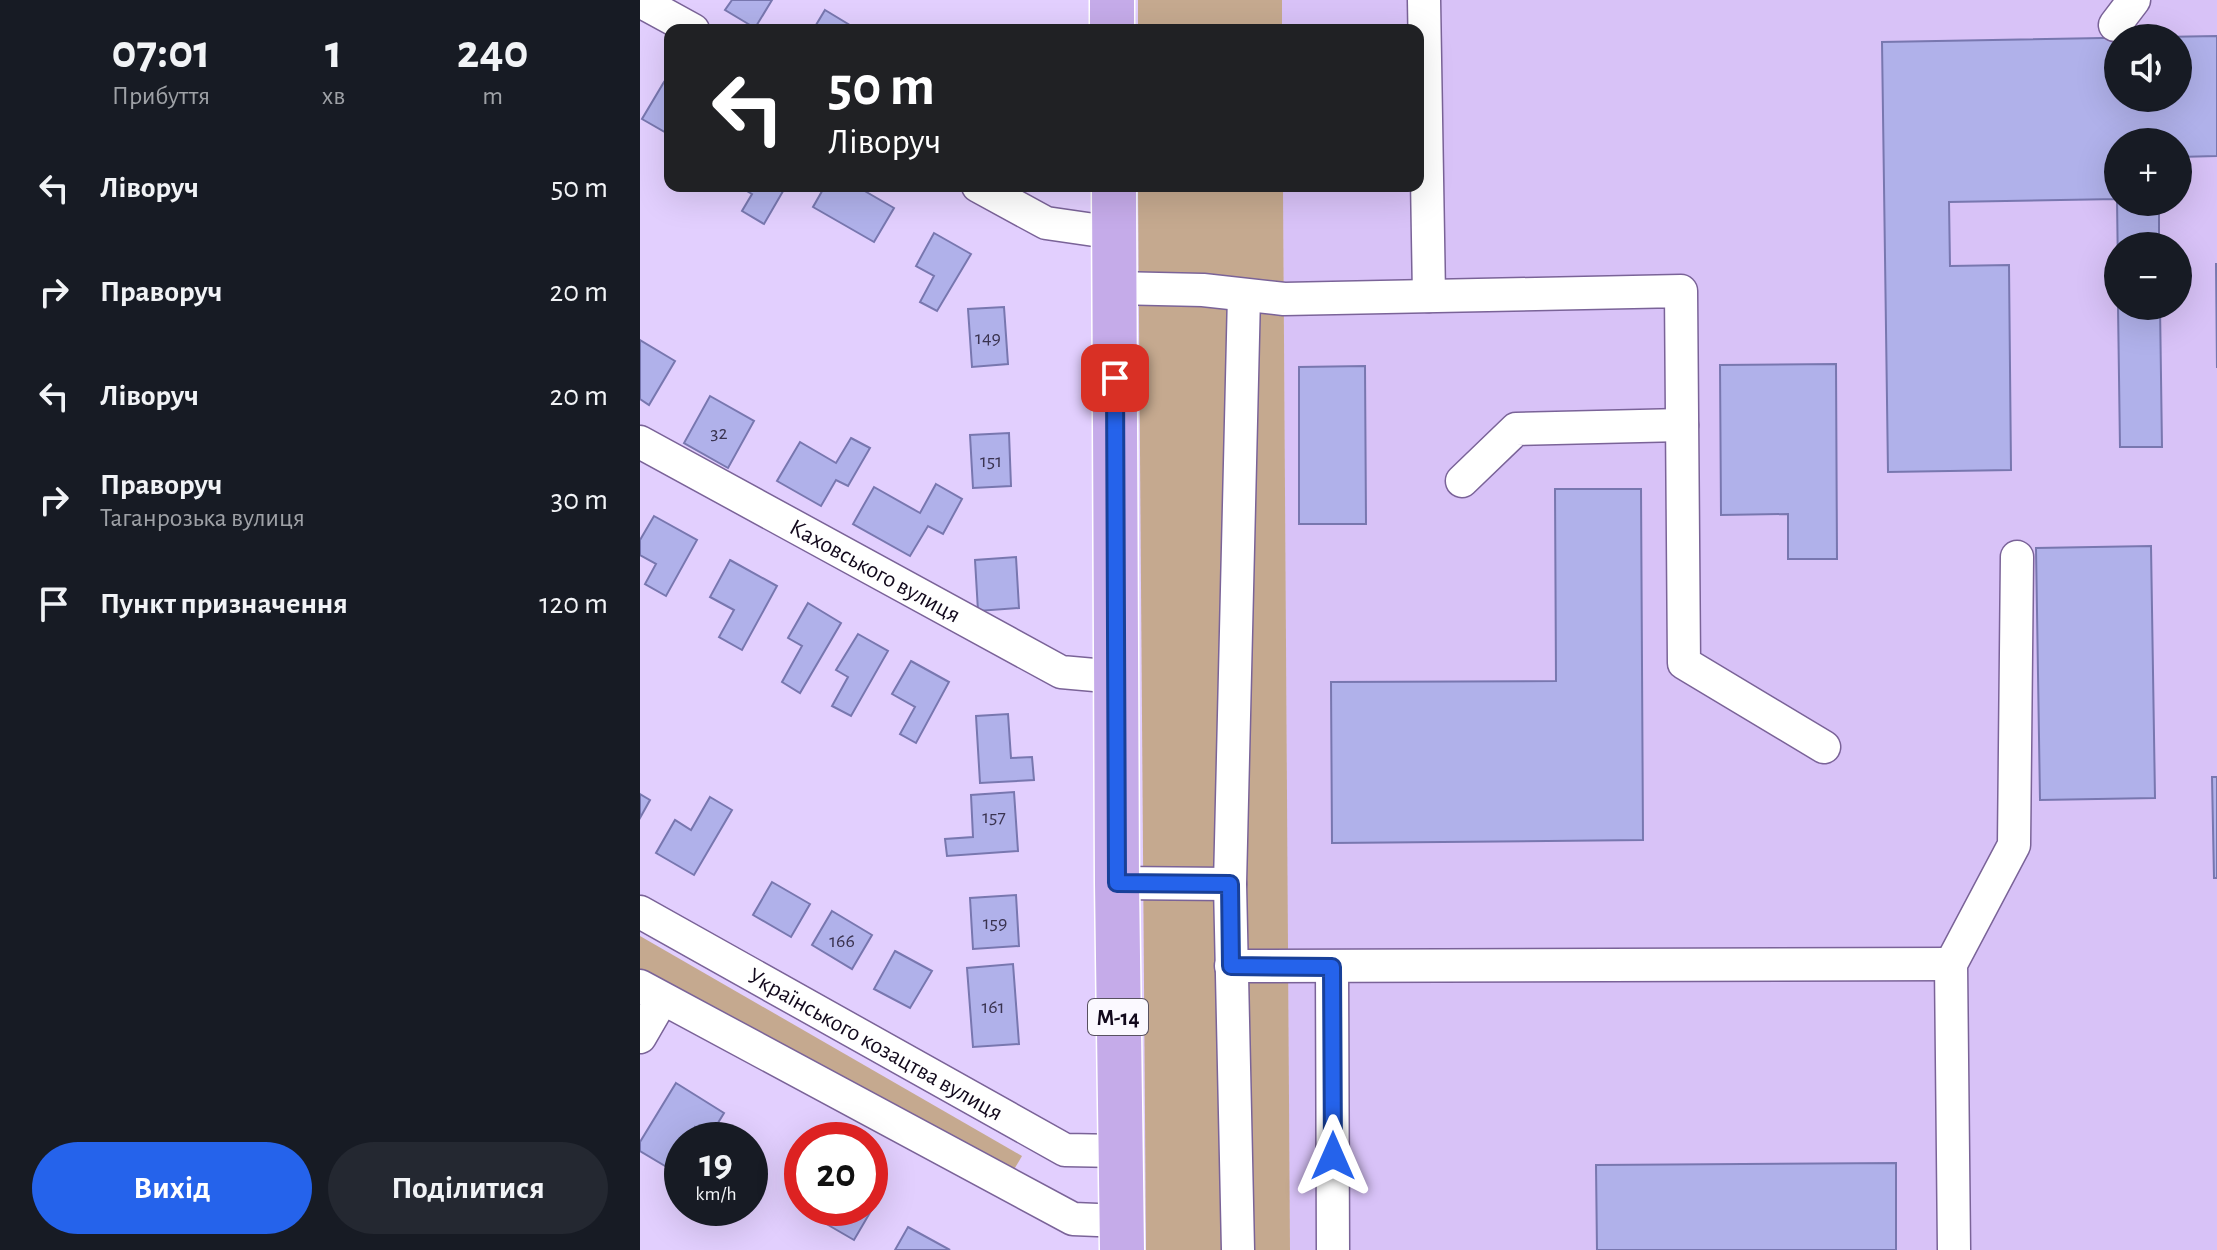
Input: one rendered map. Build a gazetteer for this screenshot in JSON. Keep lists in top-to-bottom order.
{
  "streets": {
    "highway": ["М-14"],
    "street": ["Каховського вулиця", "Українського козацтва вулиця"]
  },
  "crossings": [
    ["Каховського вулиця", "М-14"],
    ["М-14", "Українського козацтва вулиця"]
  ],
  "house_numbers": [
    "149",
    "32",
    "151",
    "157",
    "159",
    "166",
    "161"
  ],
  "page": {
    "eta": [
      "07:01",
      "Прибуття",
      "1",
      "хв",
      "240",
      "m"
    ],
    "map_buttons": ["+", "−"],
    "turn": ["50 m", "Ліворуч"],
    "list": [
      {
        "name": "Ліворуч",
        "value": "50 m"
      },
      {
        "name": "Праворуч",
        "value": "20 m"
      },
      {
        "name": "Ліворуч",
        "value": "20 m"
      },
      {
        "name": "Праворуч",
        "note": "Таганрозька вулиця",
        "value": "30 m"
      },
      {
        "name": "Пункт призначення",
        "value": "120 m"
      }
    ],
    "speed": "19 km/h",
    "limit": "20",
    "buttons": ["Вихід", "Поділитися"]
  }
}
